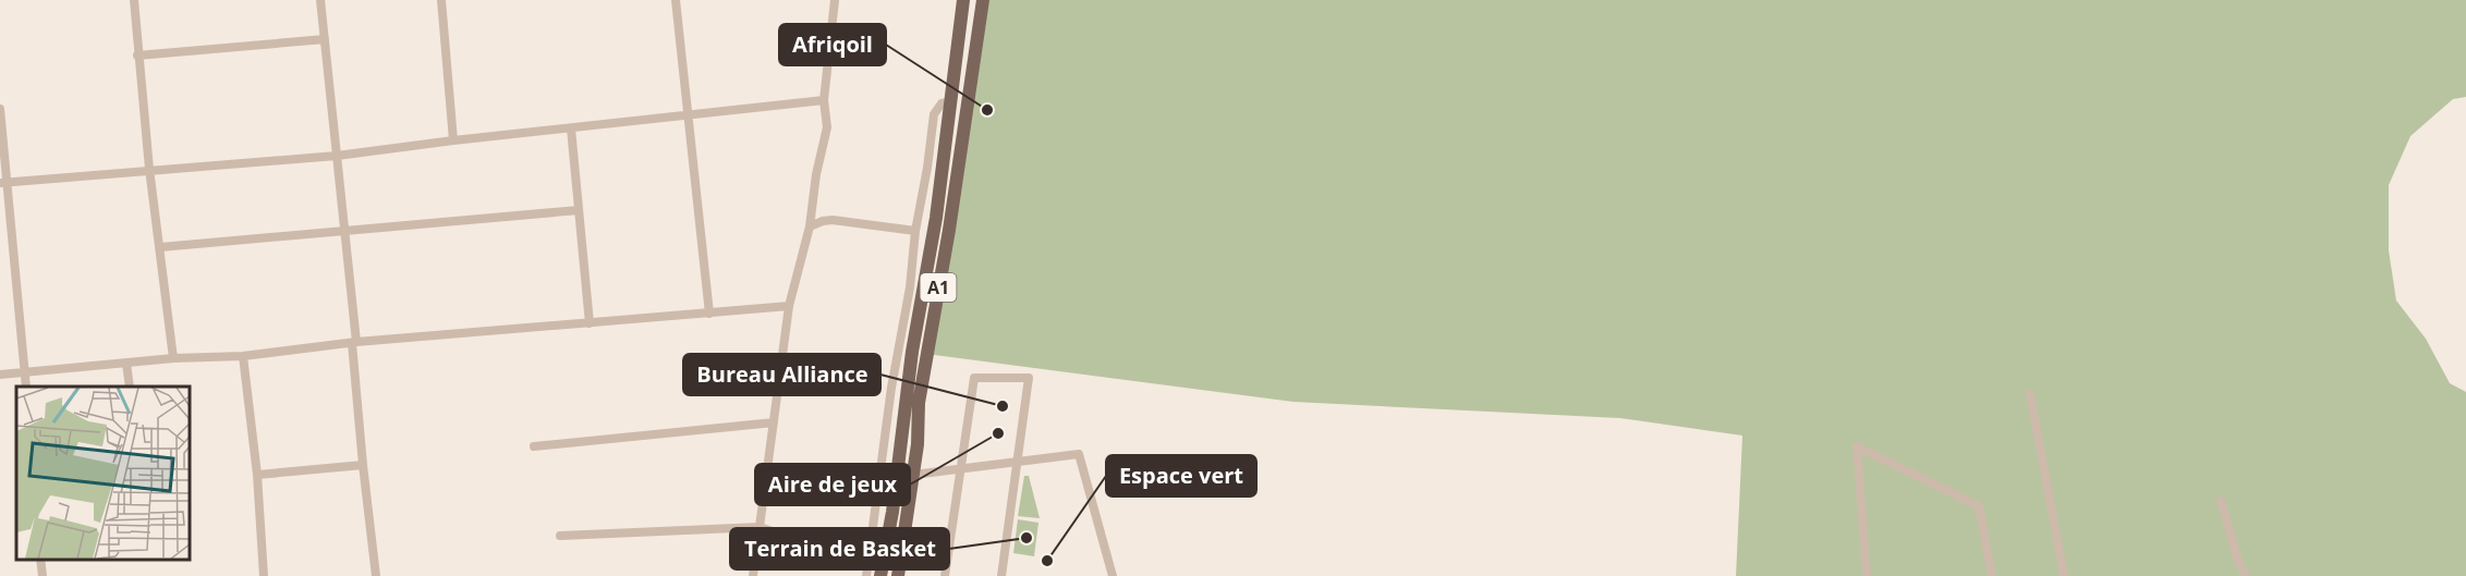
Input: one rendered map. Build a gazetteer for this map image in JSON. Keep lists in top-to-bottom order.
{
  "streets": {
    "main road": ["A1"]
  },
  "places": [
    "Afriqoil",
    "Bureau Alliance",
    "Aire de jeux",
    "Terrain de Basket",
    "Espace vert"
  ]
}
